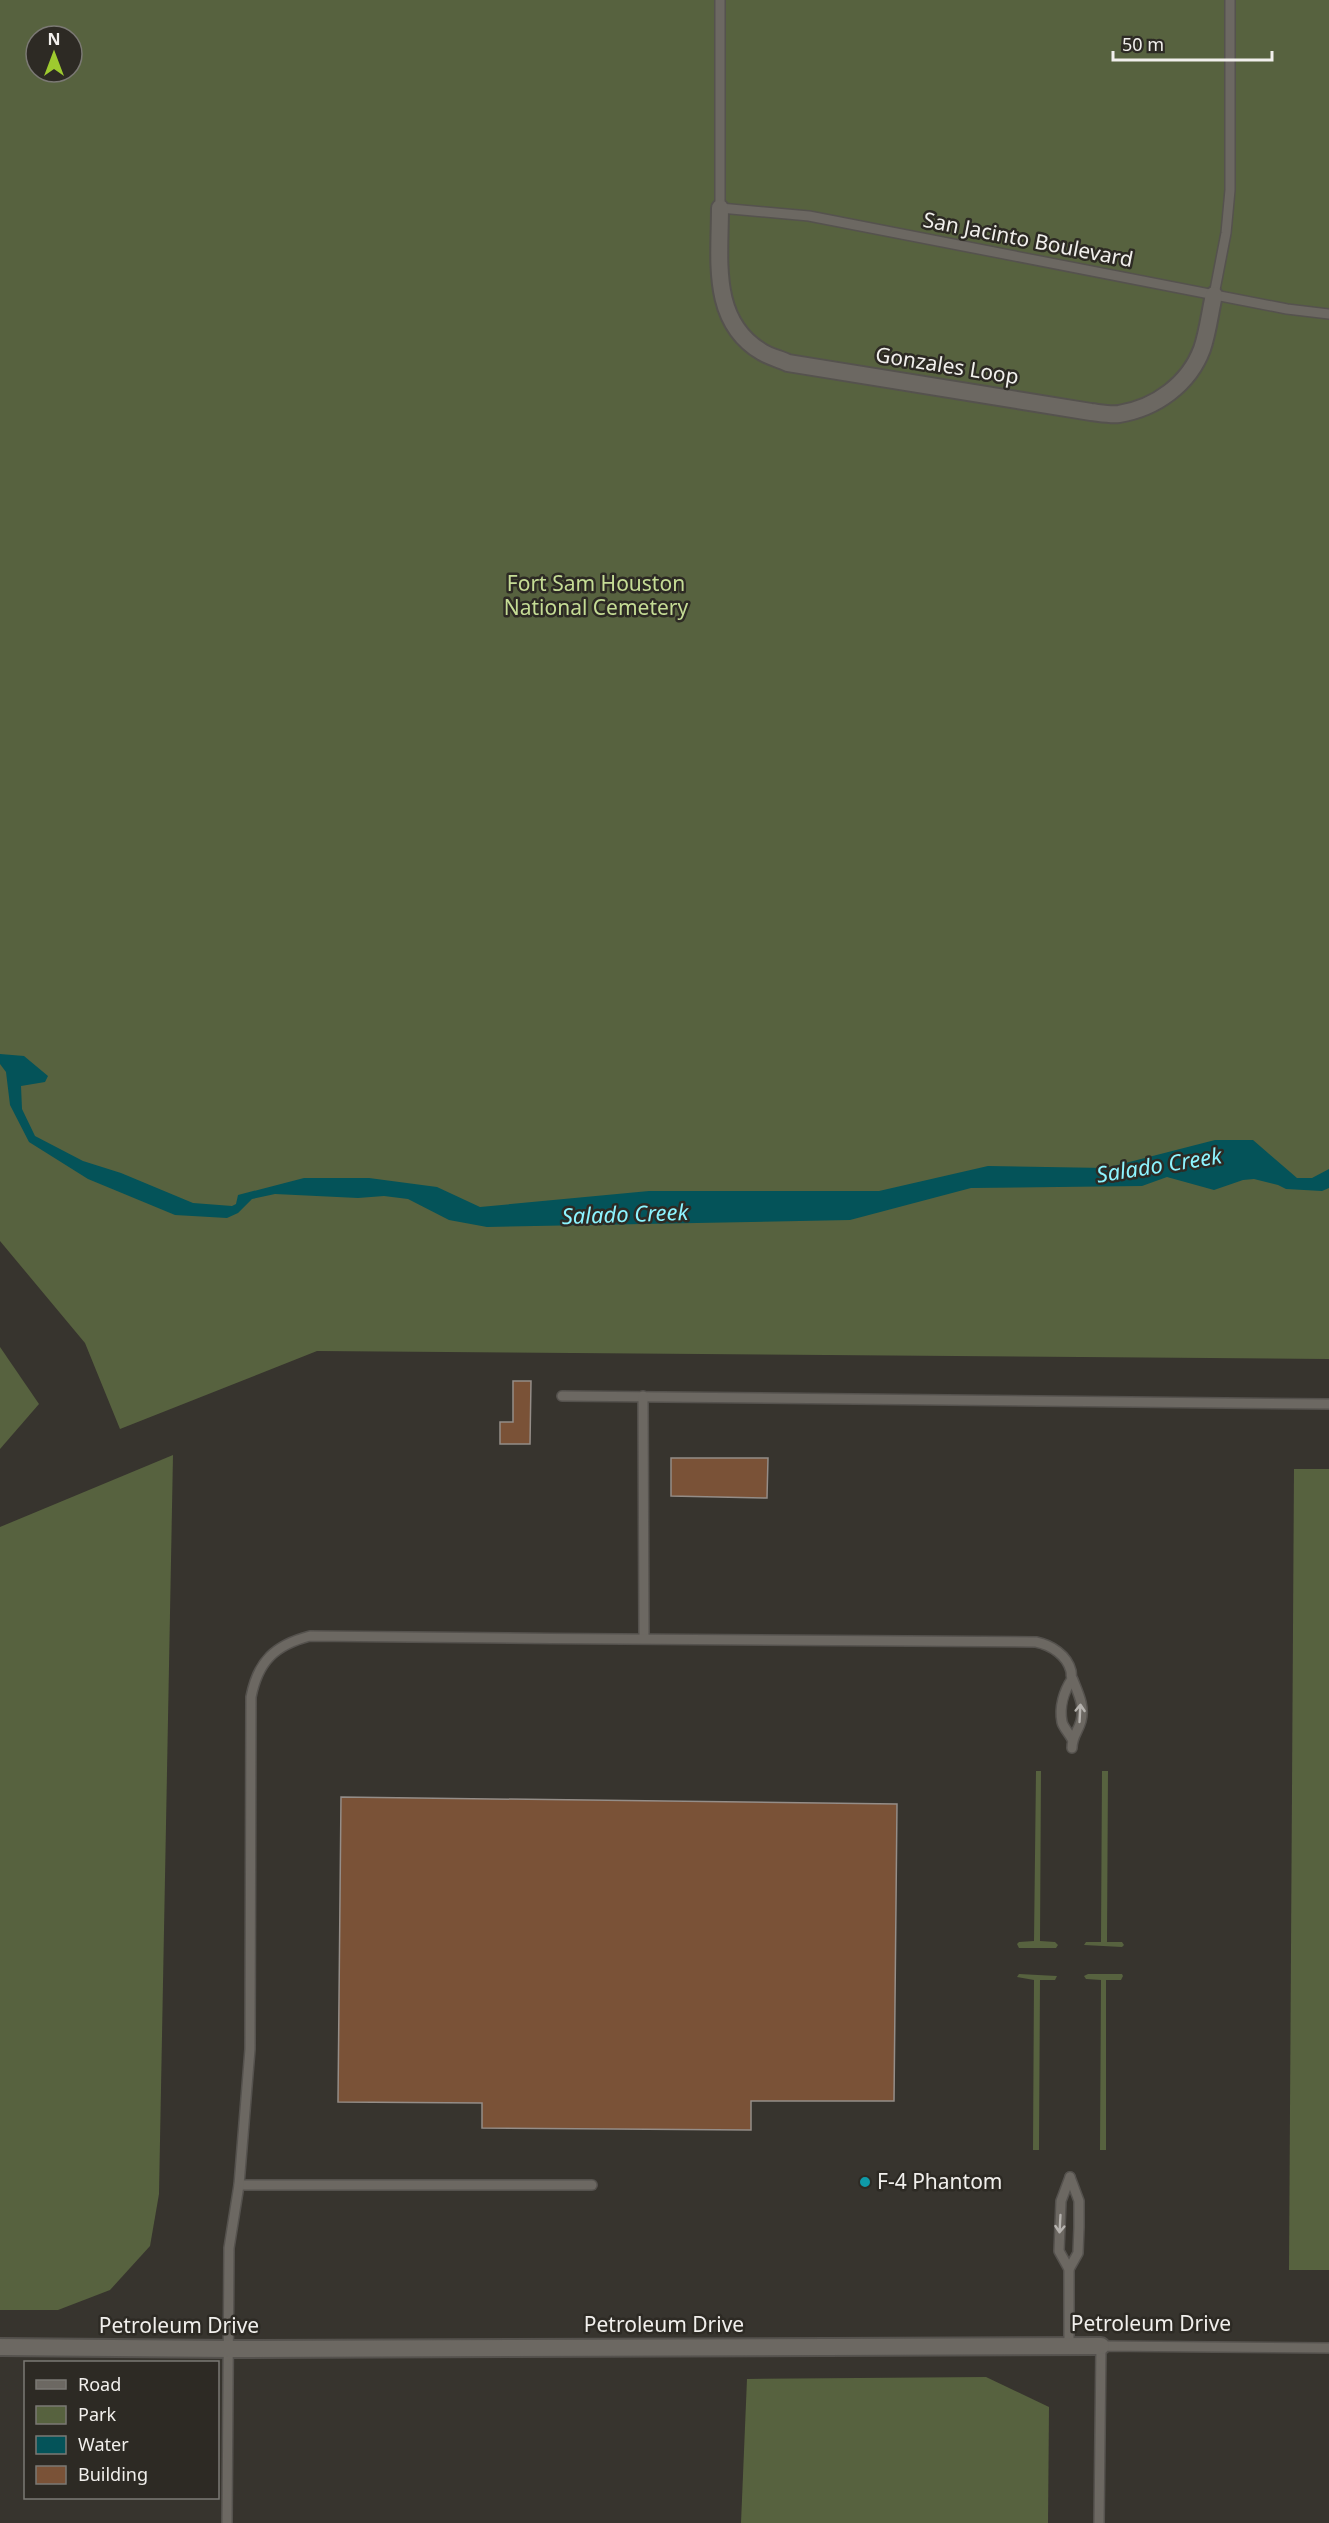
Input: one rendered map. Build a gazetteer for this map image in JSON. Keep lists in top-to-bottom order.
{
  "streets": {
    "street": ["Gonzales Loop", "Petroleum Drive"],
    "lane": ["San Jacinto Boulevard"]
  },
  "crossings": [
    ["San Jacinto Boulevard", "Gonzales Loop"]
  ],
  "water": ["Salado Creek"],
  "parks": ["Fort Sam Houston National Cemetery"],
  "places": ["F-4 Phantom"],
  "legend": [
    "Road",
    "Park",
    "Water",
    "Building"
  ],
  "scale_bar": "50 m",
  "north": "top"
}
